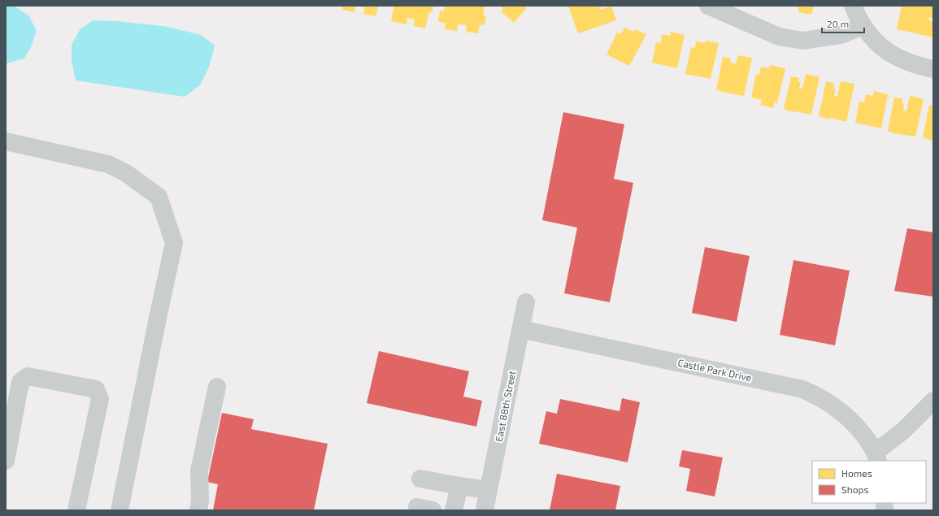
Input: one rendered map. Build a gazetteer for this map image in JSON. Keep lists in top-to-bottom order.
{
  "streets": {
    "street": ["Castle Park Drive", "East 88th Street"]
  },
  "crossings": [
    ["Castle Park Drive", "East 88th Street"]
  ],
  "legend": ["Homes", "Shops"],
  "scale_bar": "20 m"
}
